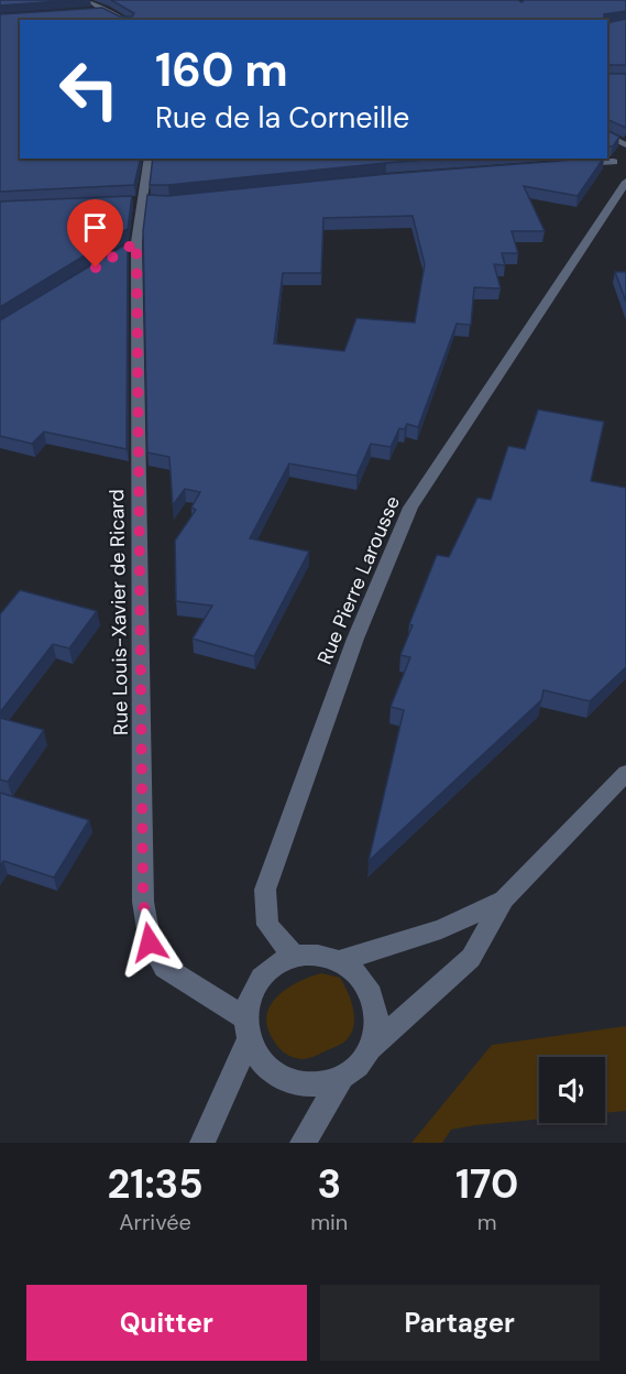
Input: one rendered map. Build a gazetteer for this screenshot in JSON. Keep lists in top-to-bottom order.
{
  "streets": {
    "street": ["Rue Pierre Larousse", "Rue Louis-Xavier de Ricard"]
  },
  "crossings": [
    ["Rue Pierre Larousse", "Rue Louis-Xavier de Ricard"]
  ],
  "page": {
    "turn": ["160 m", "Rue de la Corneille"],
    "eta": [
      "21:35",
      "Arrivée",
      "3",
      "min",
      "170",
      "m"
    ],
    "buttons": ["Quitter", "Partager"]
  }
}
